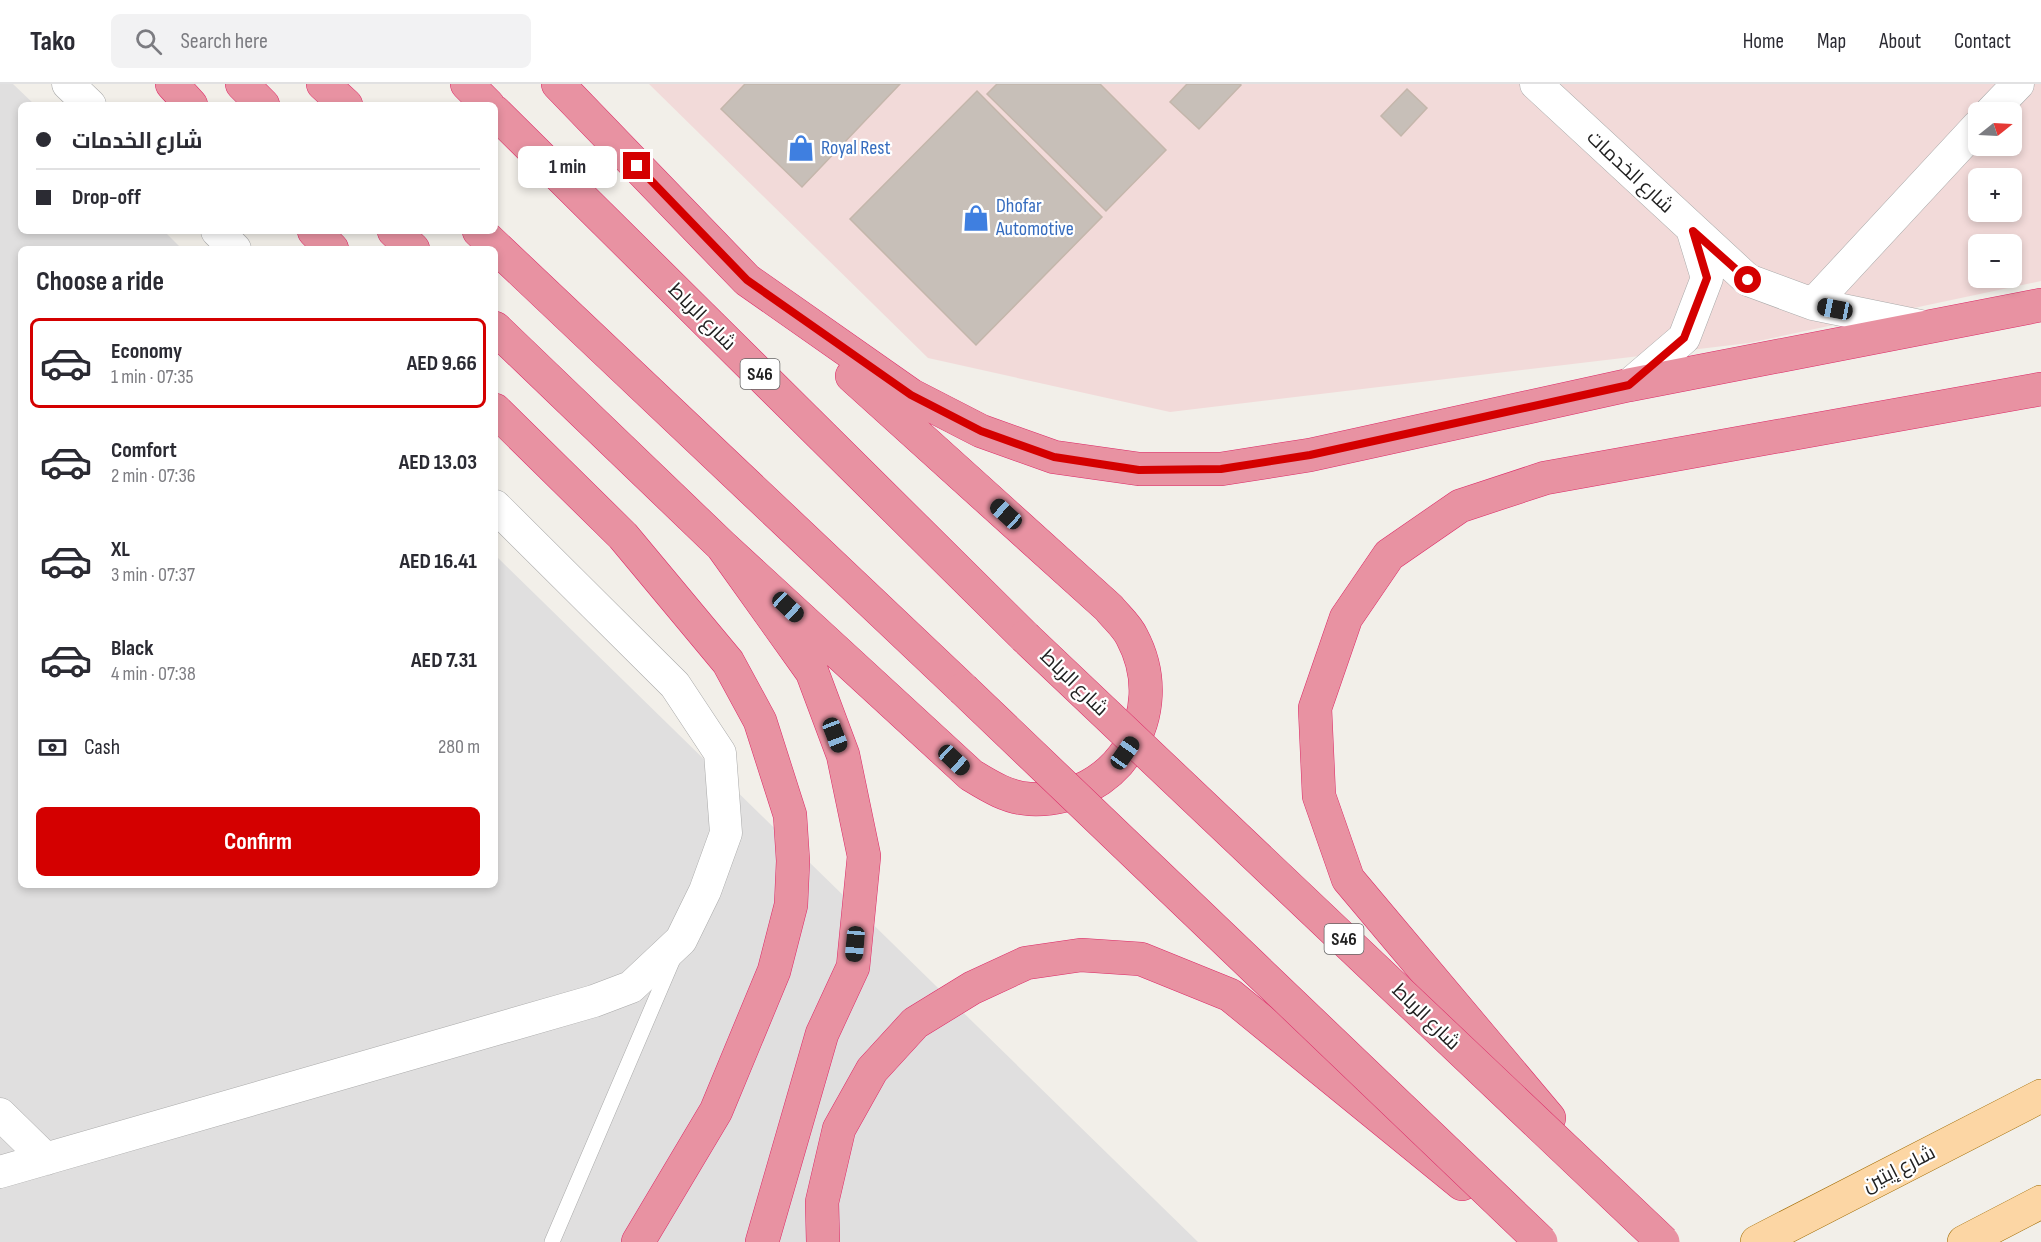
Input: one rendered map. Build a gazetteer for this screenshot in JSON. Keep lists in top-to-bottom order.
{
  "streets": {
    "highway": ["شارع الرباط", "S46"],
    "main road": ["شارع إيتين"],
    "street": ["شارع الخدمات"]
  },
  "places": {
    "shop": ["Royal Rest", "Dhofar Automotive"]
  },
  "north": "right",
  "page": {
    "header": "Tako",
    "search": "Search here",
    "nav": [
      "Home",
      "Map",
      "About",
      "Contact"
    ],
    "map_buttons": ["+", "−"],
    "banner": ["شارع الخدمات", "Drop-off"],
    "bubble": "1 min",
    "heading": "Choose a ride",
    "list": [
      {
        "name": "Economy",
        "note": "1 min · 07:35",
        "value": "AED 9.66"
      },
      {
        "name": "Comfort",
        "note": "2 min · 07:36",
        "value": "AED 13.03"
      },
      {
        "name": "XL",
        "note": "3 min · 07:37",
        "value": "AED 16.41"
      },
      {
        "name": "Black",
        "note": "4 min · 07:38",
        "value": "AED 7.31"
      }
    ],
    "pay": ["Cash", "280 m"],
    "buttons": "Confirm"
  }
}
